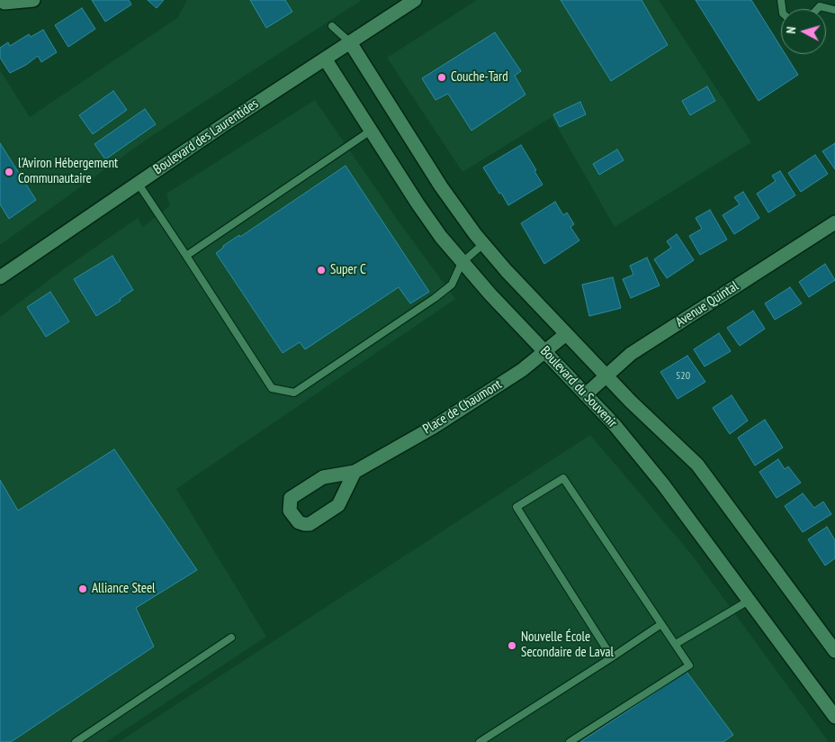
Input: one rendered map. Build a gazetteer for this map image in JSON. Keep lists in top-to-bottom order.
{
  "streets": {
    "street": [
      "Boulevard des Laurentides",
      "Avenue Quintal",
      "Boulevard du Souvenir",
      "Place de Chaumont"
    ]
  },
  "crossings": [
    ["Boulevard des Laurentides", "Boulevard du Souvenir"],
    ["Avenue Quintal", "Boulevard du Souvenir"],
    ["Boulevard du Souvenir", "Place de Chaumont"]
  ],
  "places": [
    "Couche-Tard",
    "l'Aviron Hébergement Communautaire",
    "Super C",
    "Alliance Steel",
    "Nouvelle École Secondaire de Laval"
  ],
  "house_numbers": ["520"],
  "north": "left"
}
